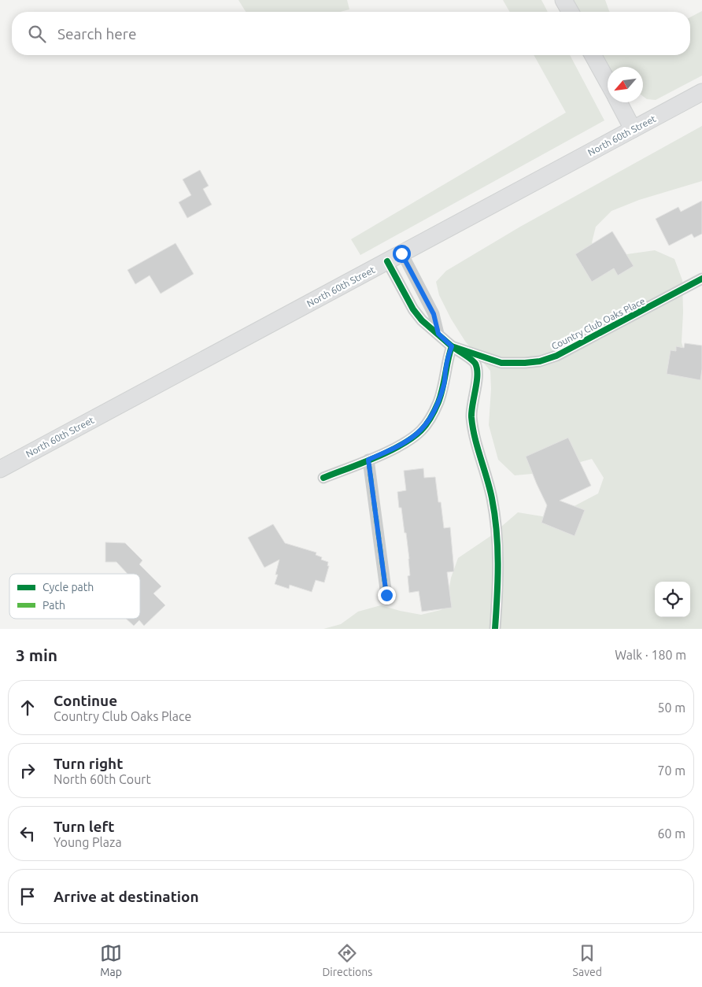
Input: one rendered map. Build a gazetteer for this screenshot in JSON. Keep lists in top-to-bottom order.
{
  "streets": {
    "main road": ["North 60th Street"],
    "street": ["Country Club Oaks Place"]
  },
  "crossings": [
    ["North 60th Street", "Country Club Oaks Place"]
  ],
  "legend": ["Cycle path", "Path"],
  "north": "bottom left",
  "page": {
    "search": "Search here",
    "heading": ["3 min", "Walk · 180 m"],
    "list": [
      ["Continue", "Country Club Oaks Place", "50 m"],
      ["Turn right", "North 60th Court", "70 m"],
      ["Turn left", "Young Plaza", "60 m"],
      "Arrive at destination"
    ],
    "nav": ["Map", "Directions", "Saved"]
  }
}
